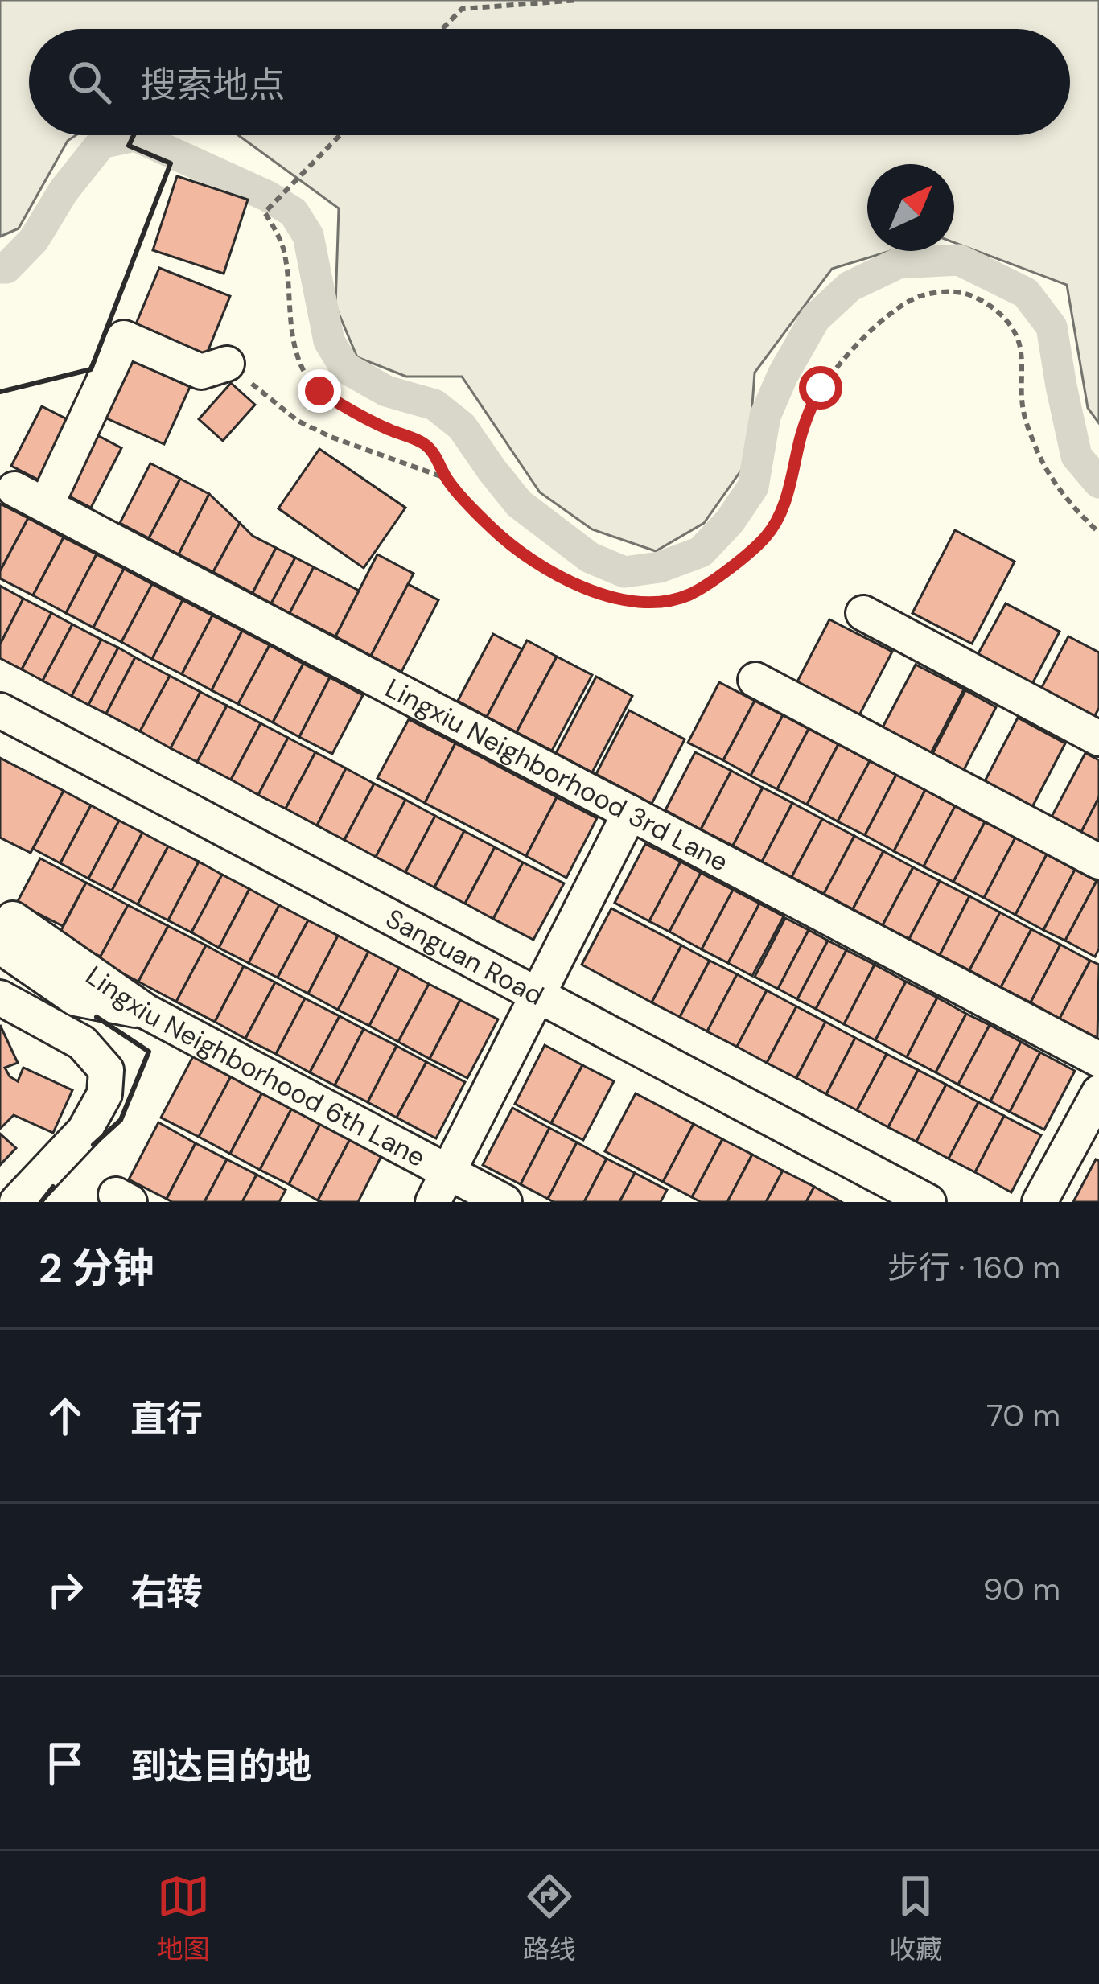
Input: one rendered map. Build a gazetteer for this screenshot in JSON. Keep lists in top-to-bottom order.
{
  "streets": {
    "street": ["Lingxiu Neighborhood 3rd Lane", "Sanguan Road", "Lingxiu Neighborhood 6th Lane"]
  },
  "north": "top right",
  "page": {
    "search": "搜索地点",
    "heading": ["2 分钟", "步行 · 160 m"],
    "list": [
      ["直行", "70 m"],
      ["右转", "90 m"],
      "到达目的地"
    ],
    "nav": ["地图", "路线", "收藏"]
  }
}
